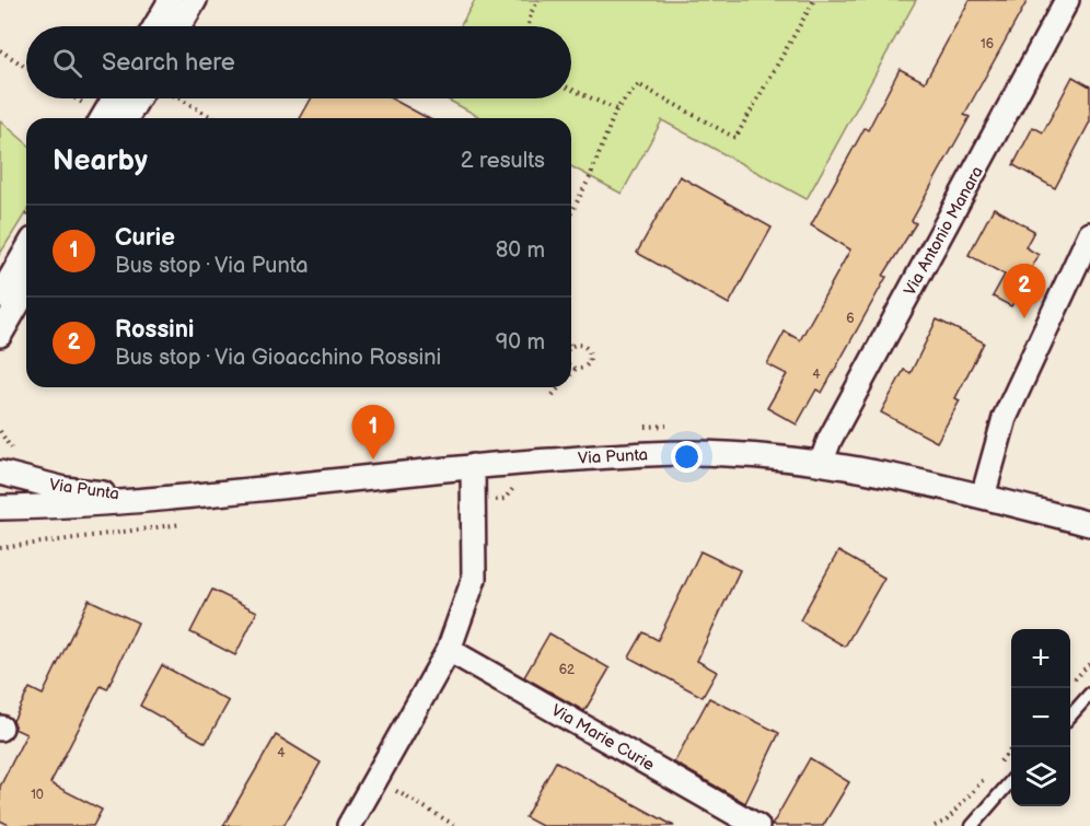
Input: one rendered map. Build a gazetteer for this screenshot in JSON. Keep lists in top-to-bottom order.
{
  "streets": {
    "street": ["Via Antonio Manara", "Via Punta", "Via Marie Curie"]
  },
  "crossings": [
    ["Via Antonio Manara", "Via Punta"]
  ],
  "house_numbers": [
    "16",
    "6",
    "4",
    "62",
    "4",
    "10"
  ],
  "page": {
    "search": "Search here",
    "heading": ["Nearby", "2 results"],
    "list": [
      {
        "mark": "1",
        "name": "Curie",
        "note": "Bus stop · Via Punta",
        "value": "80 m"
      },
      {
        "mark": "2",
        "name": "Rossini",
        "note": "Bus stop · Via Gioacchino Rossini",
        "value": "90 m"
      }
    ],
    "pins": ["2", "1"],
    "map_buttons": ["+", "−"]
  }
}
